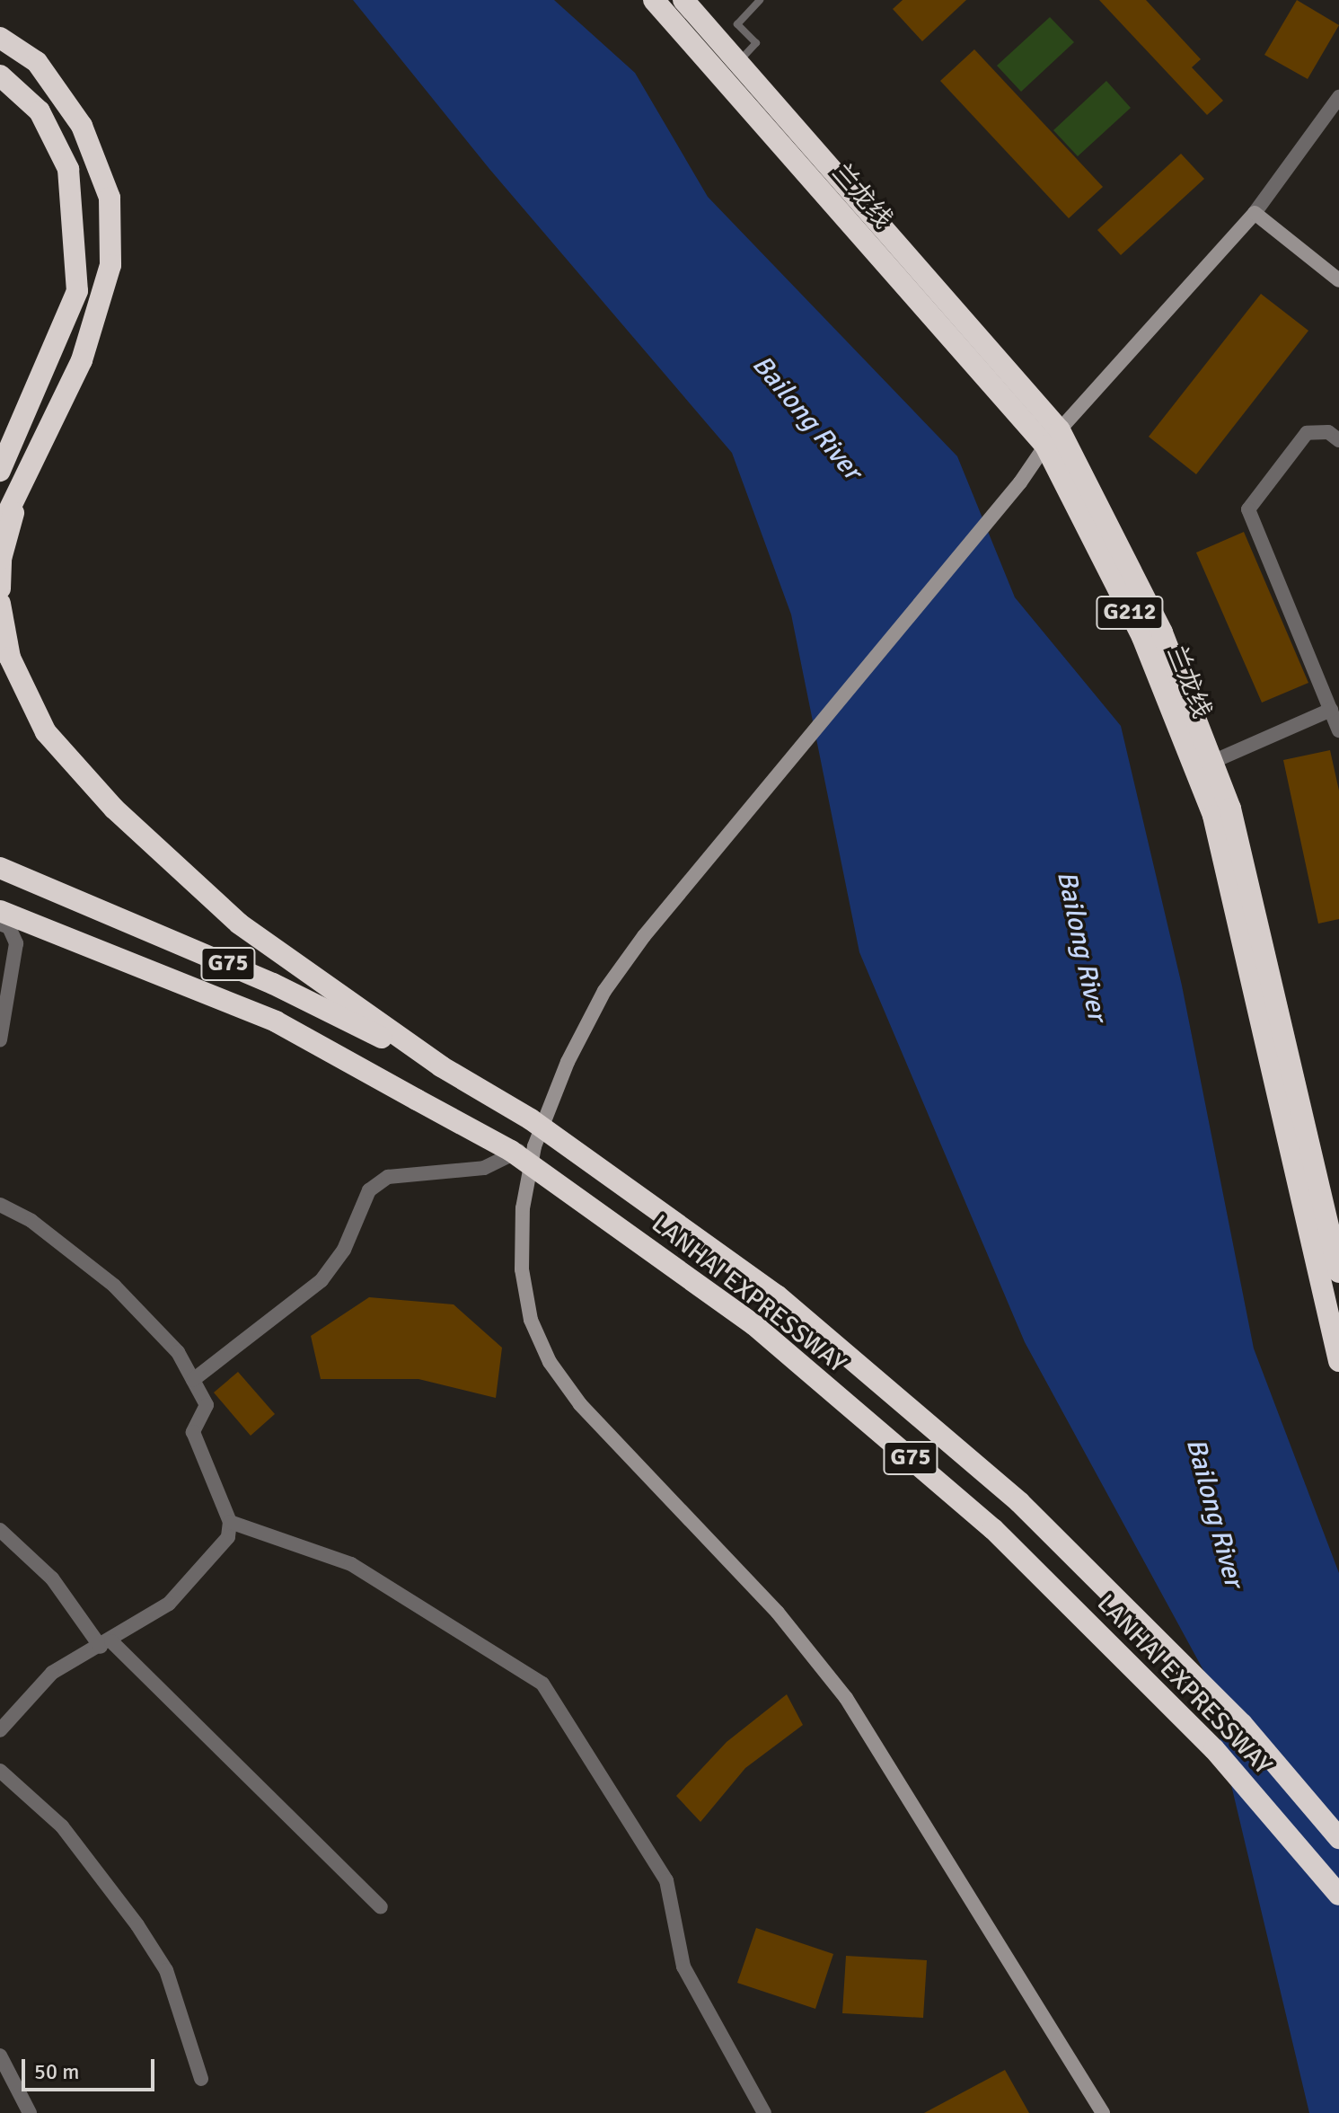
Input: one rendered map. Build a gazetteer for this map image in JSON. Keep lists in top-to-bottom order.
{
  "streets": {
    "highway": [
      "兰龙线",
      "G212",
      "G75",
      "LANHAI EXPRESSWAY"
    ]
  },
  "water": ["Bailong River"],
  "scale_bar": "50 m"
}
